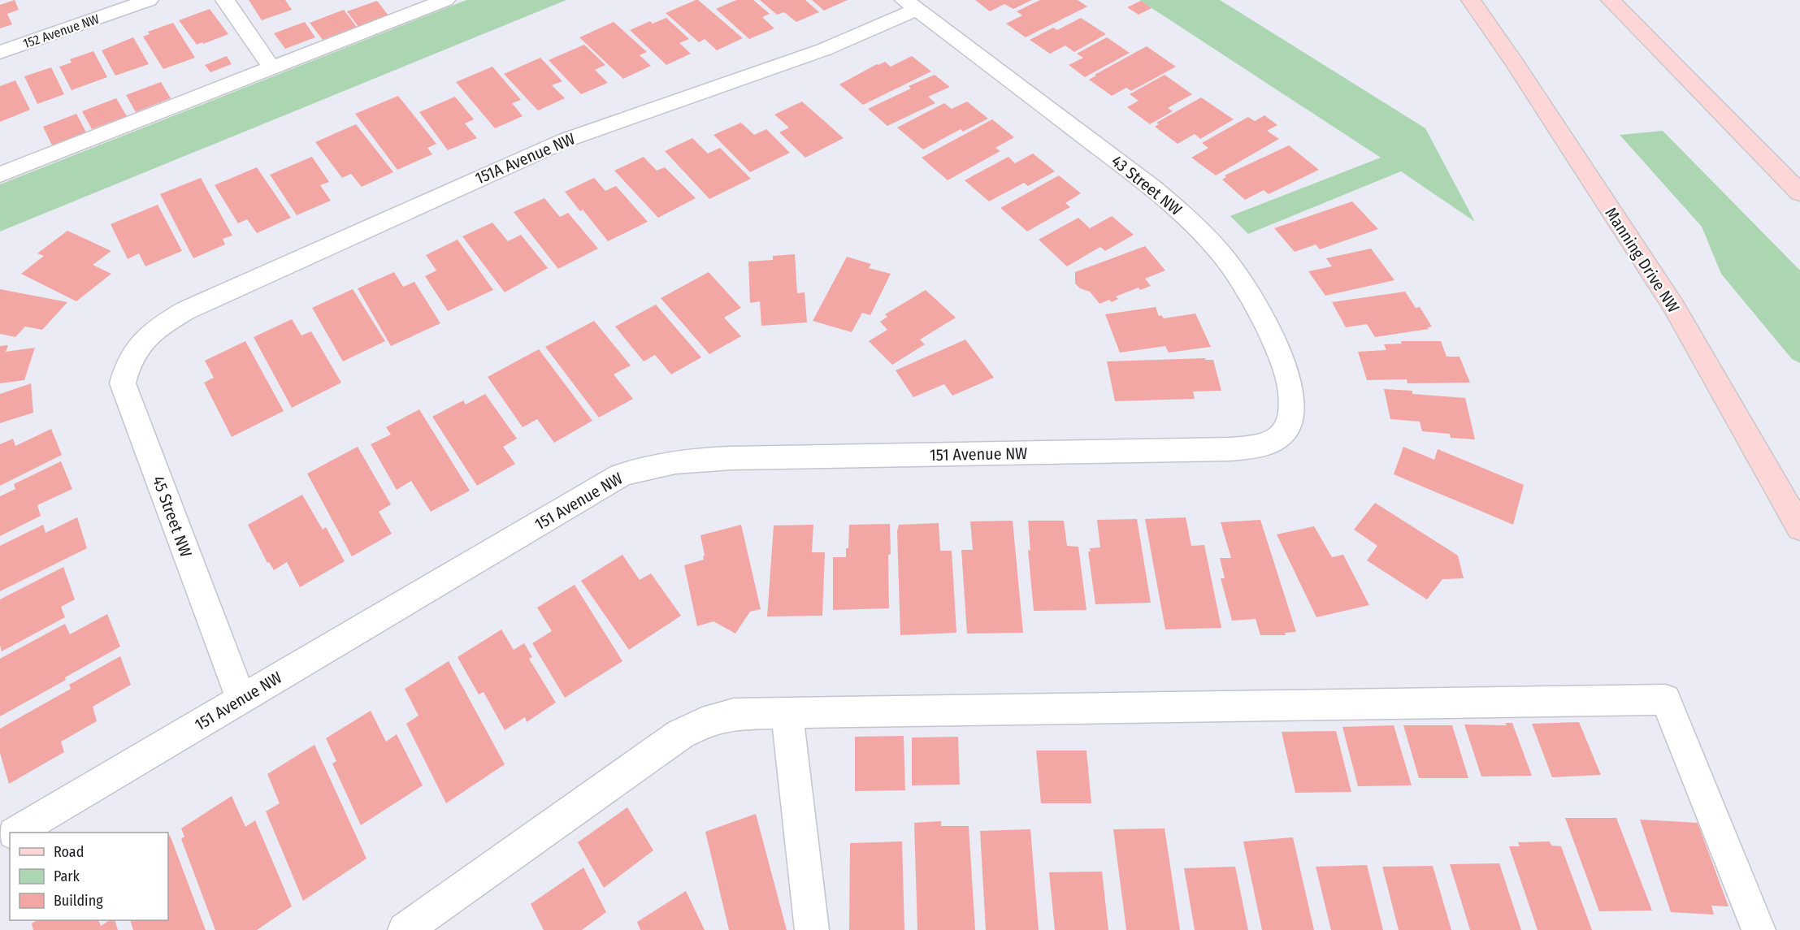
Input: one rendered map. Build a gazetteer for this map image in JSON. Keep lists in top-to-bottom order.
{
  "streets": {
    "main road": ["Manning Drive NW"],
    "street": [
      "152 Avenue NW",
      "151A Avenue NW",
      "43 Street NW",
      "151 Avenue NW",
      "45 Street NW"
    ]
  },
  "crossings": [
    ["151A Avenue NW", "43 Street NW"],
    ["151A Avenue NW", "45 Street NW"],
    ["43 Street NW", "151 Avenue NW"],
    ["151 Avenue NW", "45 Street NW"]
  ],
  "legend": ["Road", "Park", "Building"]
}
